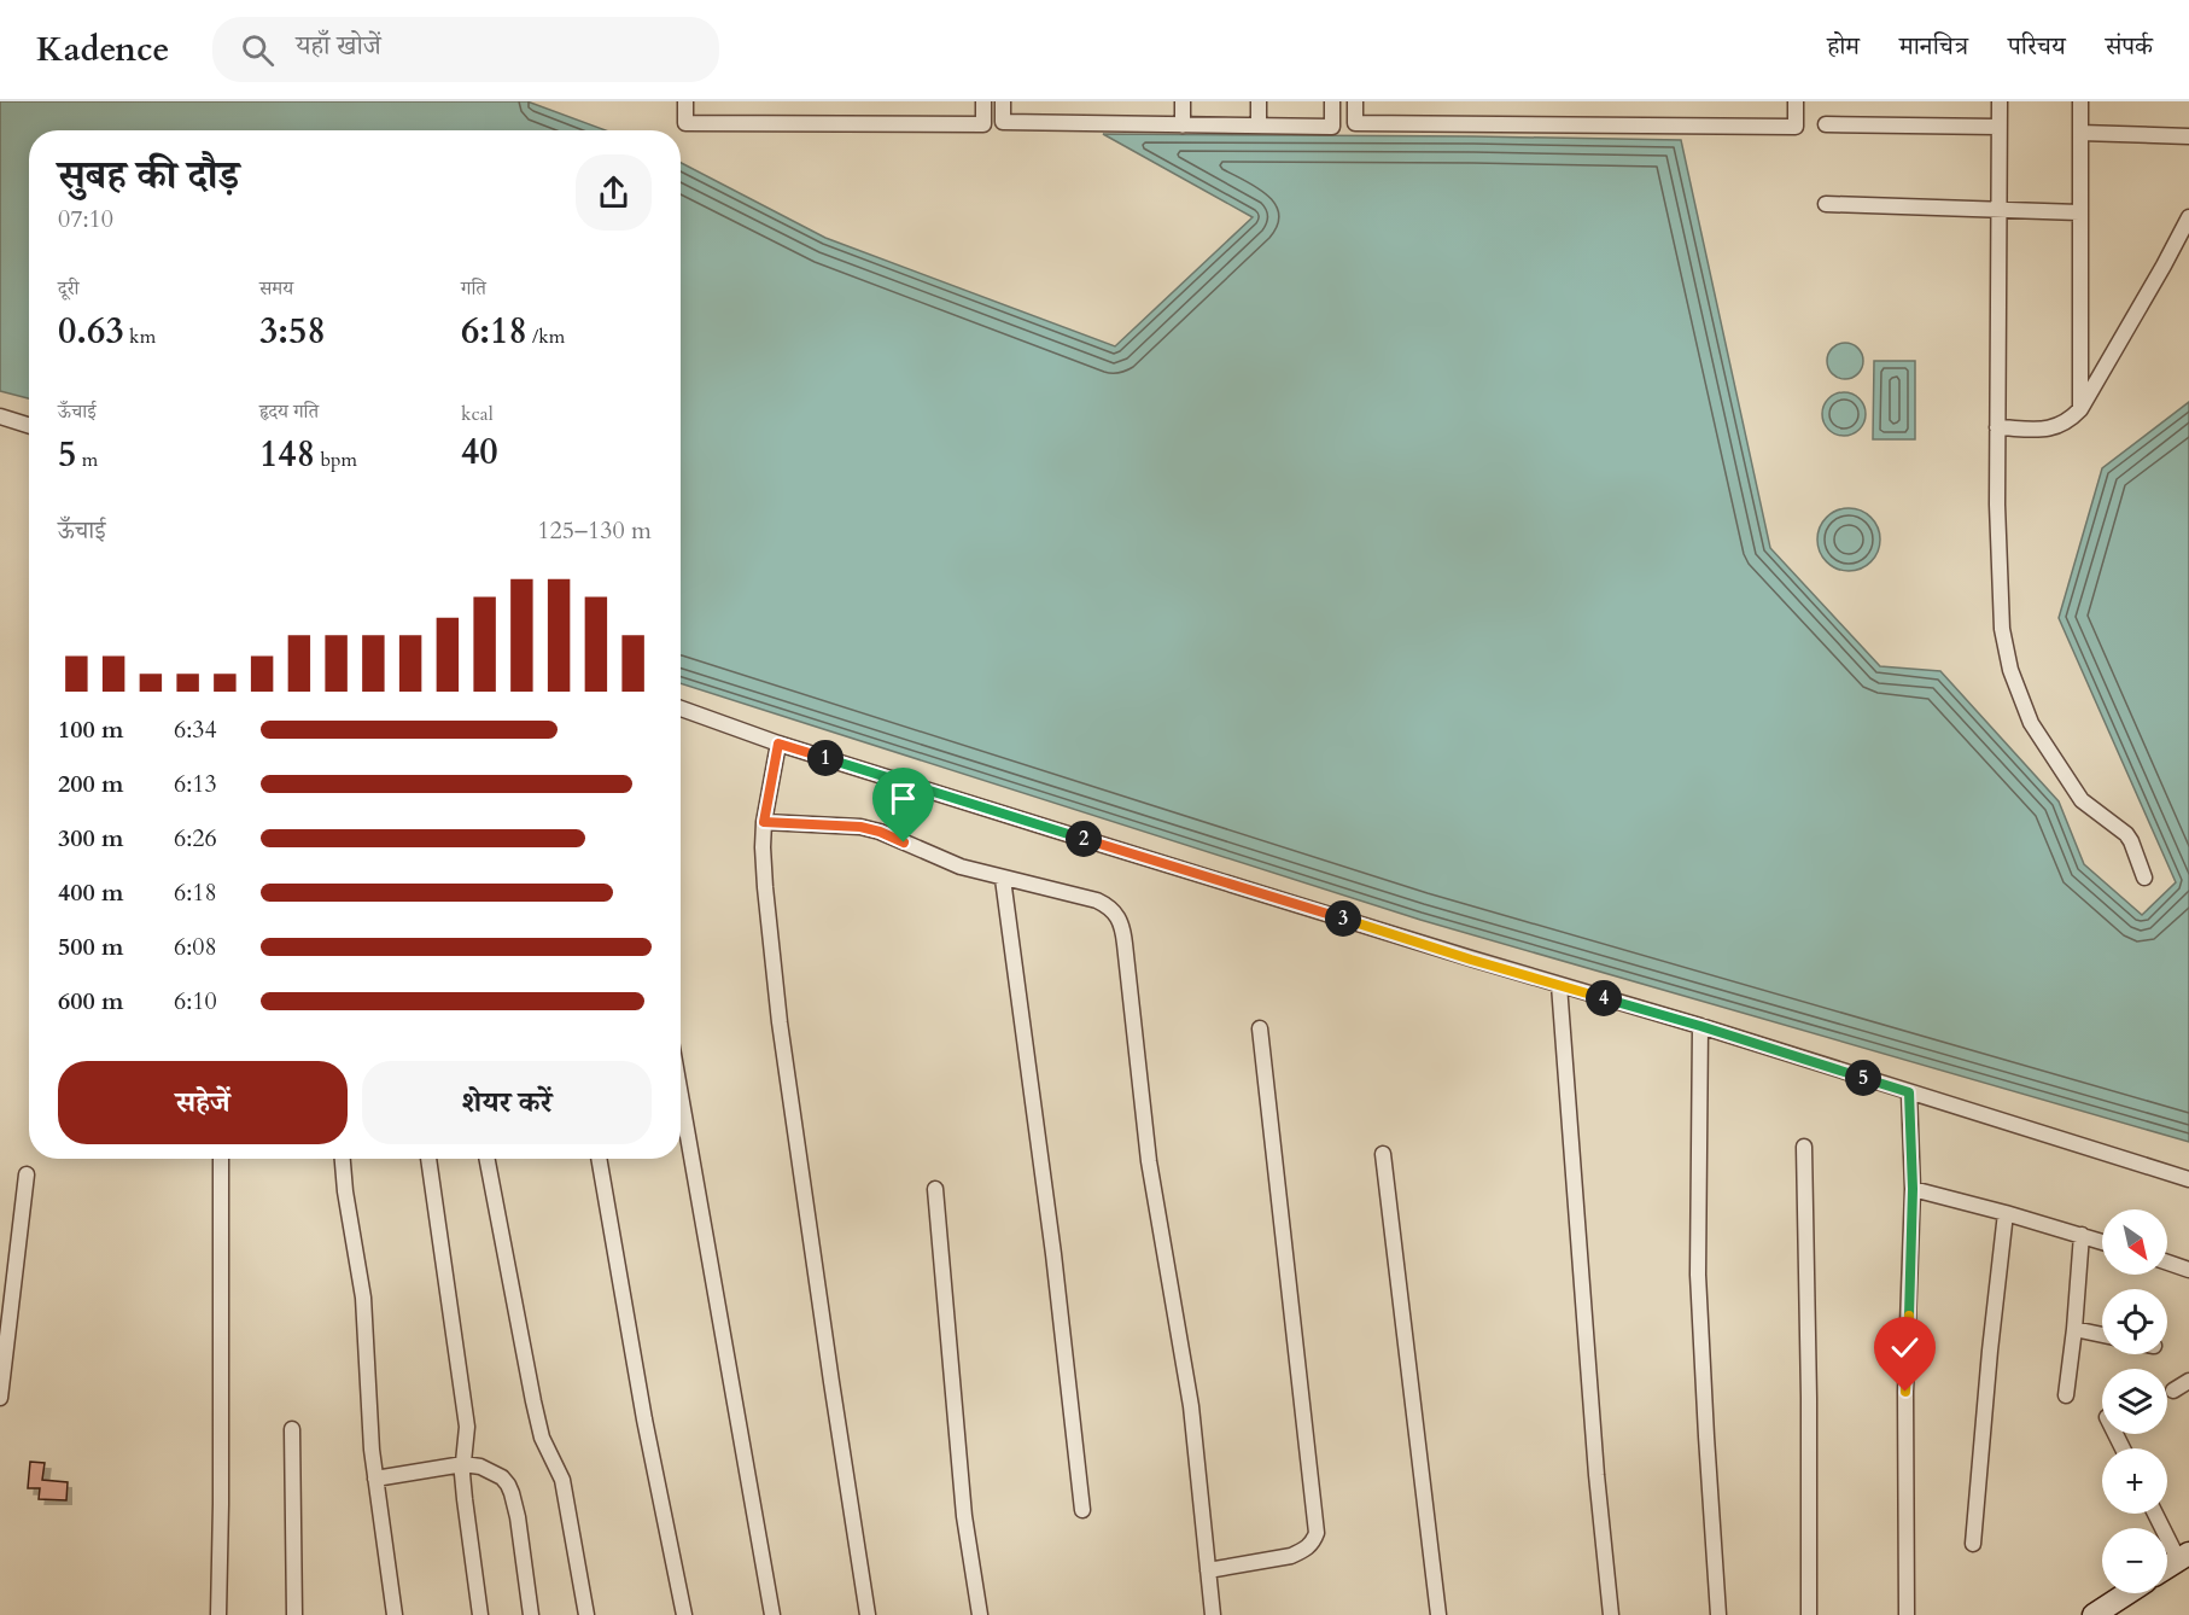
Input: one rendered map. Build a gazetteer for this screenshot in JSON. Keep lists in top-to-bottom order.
{
  "north": "bottom right",
  "page": {
    "header": "Kadence",
    "search": "यहाँ खोजें",
    "nav": [
      "होम",
      "मानचित्र",
      "परिचय",
      "संपर्क"
    ],
    "heading": ["सुबह की दौड़", "07:10"],
    "stats": [
      ["दूरी", "0.63 km"],
      ["समय", "3:58"],
      ["गति", "6:18 /km"],
      ["ऊँचाई", "5 m"],
      ["हृदय गति", "148 bpm"],
      ["kcal", "40"]
    ],
    "chart": ["ऊँचाई", "125–130 m"],
    "list": [
      {
        "name": "100 m",
        "note": "6:34"
      },
      {
        "name": "200 m",
        "note": "6:13"
      },
      {
        "name": "300 m",
        "note": "6:26"
      },
      {
        "name": "400 m",
        "note": "6:18"
      },
      {
        "name": "500 m",
        "note": "6:08"
      },
      {
        "name": "600 m",
        "note": "6:10"
      }
    ],
    "pins": [
      "1",
      "2",
      "3",
      "4",
      "5"
    ],
    "buttons": ["सहेजें", "शेयर करें"],
    "map_buttons": ["+", "−"]
  }
}
